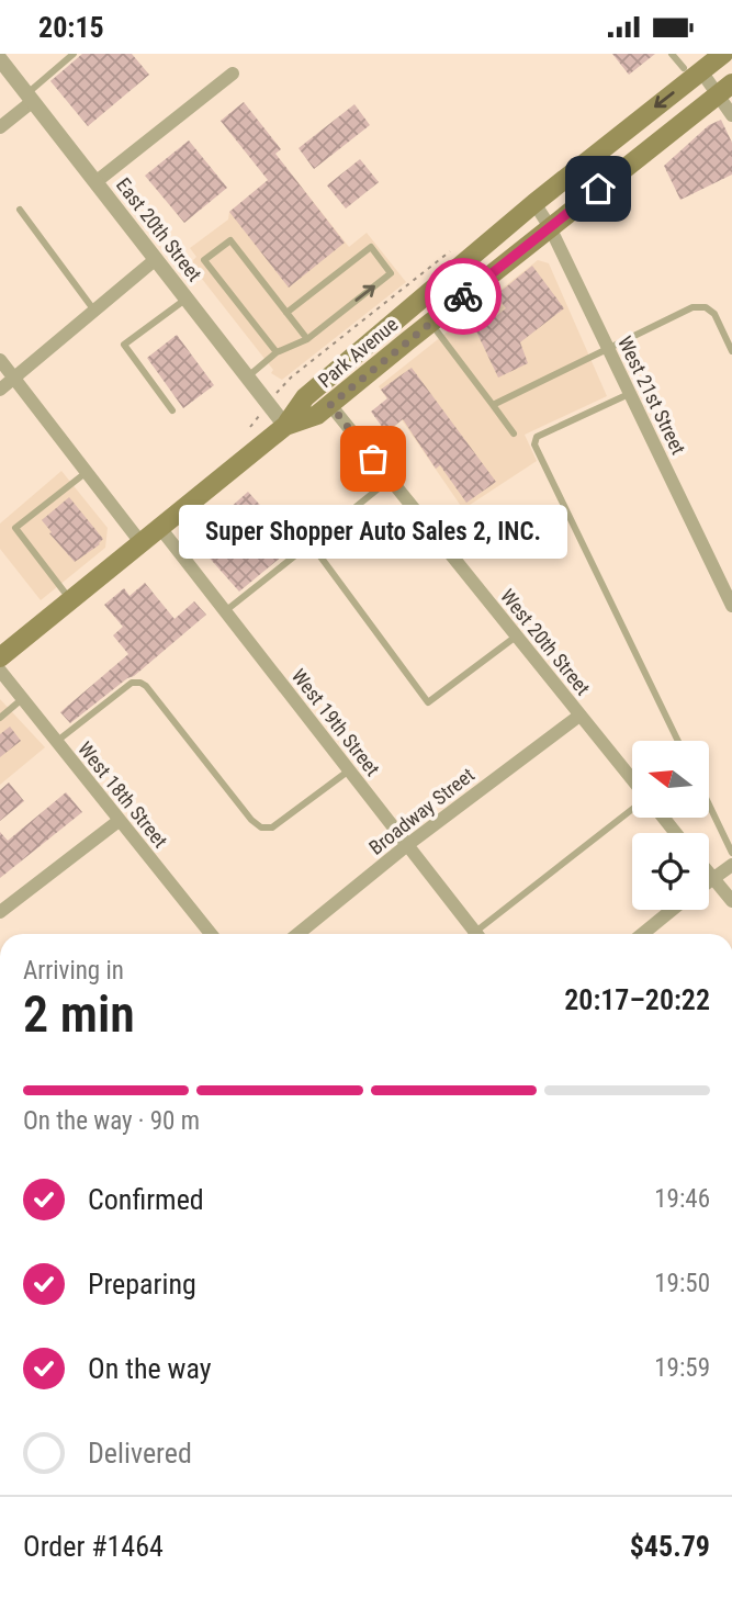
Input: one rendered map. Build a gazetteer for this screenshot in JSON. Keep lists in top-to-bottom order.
{
  "streets": {
    "main road": ["Park Avenue"],
    "street": [
      "East 20th Street",
      "West 21st Street",
      "West 20th Street",
      "West 19th Street",
      "West 18th Street",
      "Broadway Street"
    ]
  },
  "crossings": [
    ["East 20th Street", "Park Avenue"],
    ["Park Avenue", "West 21st Street"],
    ["Park Avenue", "West 20th Street"],
    ["Park Avenue", "West 19th Street"],
    ["West 20th Street", "Broadway Street"],
    ["West 19th Street", "Broadway Street"]
  ],
  "places": ["Super Shopper Auto Sales 2, INC."],
  "north": "left",
  "page": {
    "status": "20:15",
    "bubble": "Super Shopper Auto Sales 2, INC.",
    "heading": ["2 min", "Arriving in", "20:17–20:22"],
    "panel": ["Order #1464", "$45.79"],
    "bar": "On the way · 90 m",
    "list": [
      ["Confirmed", "19:46"],
      ["Preparing", "19:50"],
      ["On the way", "19:59"],
      "Delivered"
    ]
  }
}
